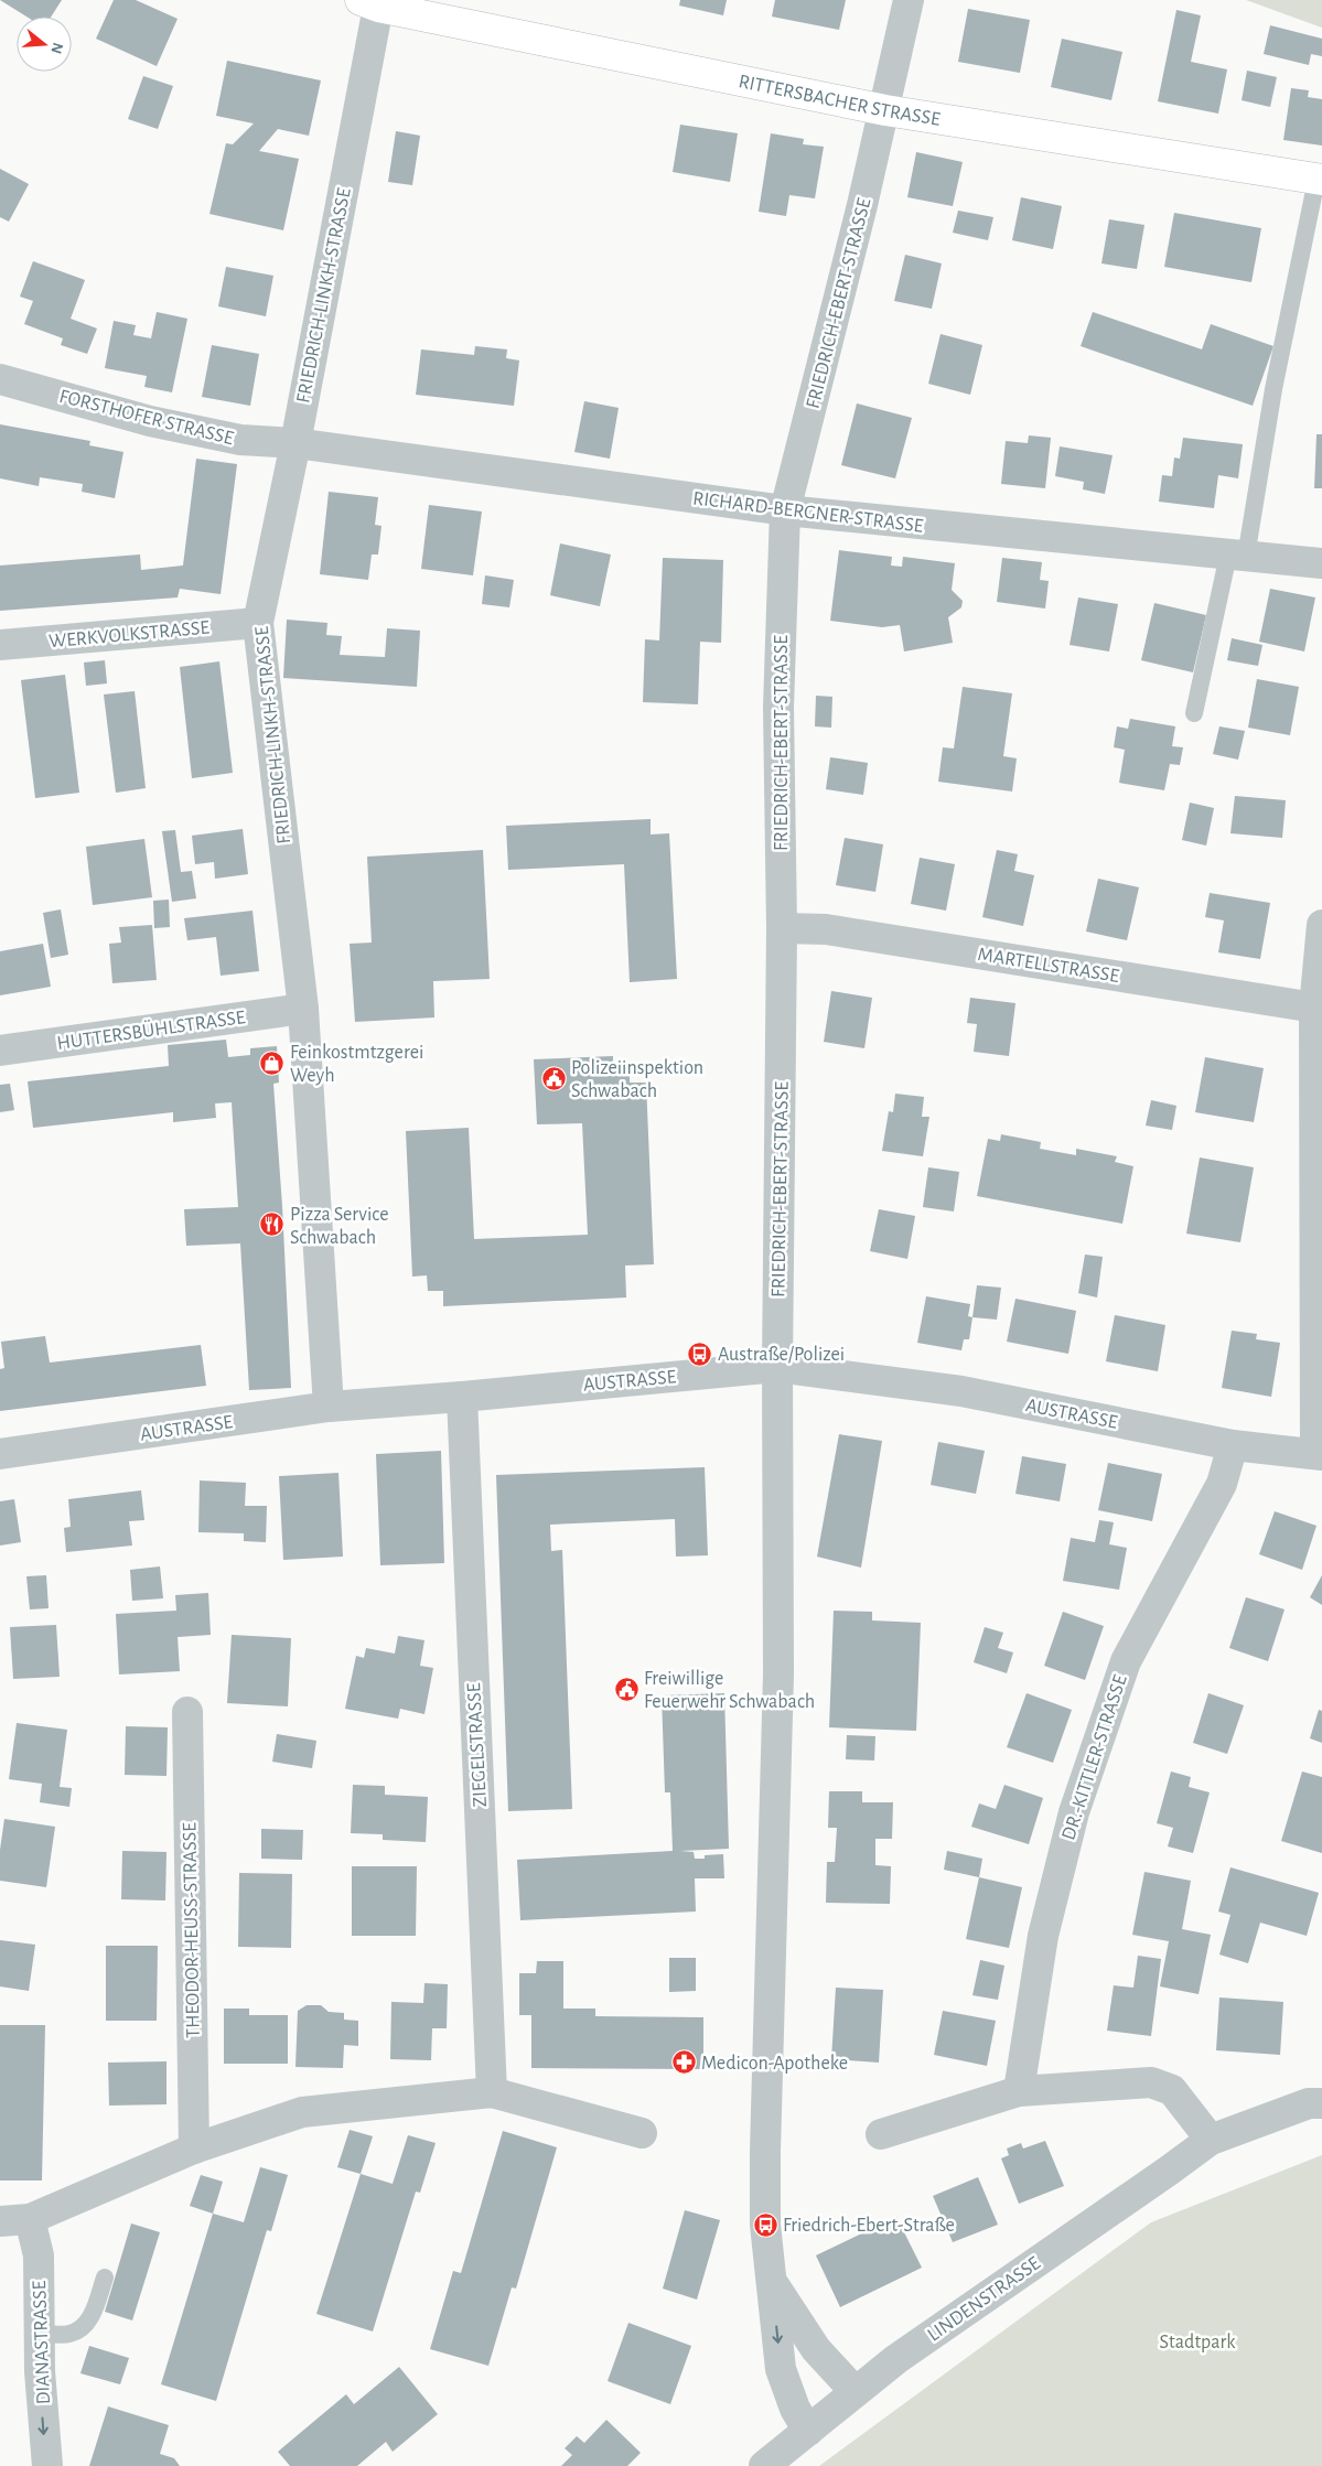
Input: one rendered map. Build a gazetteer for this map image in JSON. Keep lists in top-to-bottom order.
{
  "streets": {
    "main road": ["RITTERSBACHER STRASSE"],
    "street": [
      "FRIEDRICH-LINKH-STRASSE",
      "FRIEDRICH-EBERT-STRASSE",
      "FORSTHOFER STRASSE",
      "RICHARD-BERGNER-STRASSE",
      "WERKVOLKSTRASSE",
      "MARTELLSTRASSE",
      "HUTTERSBÜHLSTRASSE",
      "AUSTRASSE",
      "ZIEGELSTRASSE",
      "DR.-KITTLER-STRASSE",
      "THEODOR-HEUSS-STRASSE",
      "LINDENSTRASSE",
      "DIANASTRASSE"
    ]
  },
  "crossings": [
    ["RITTERSBACHER STRASSE", "FRIEDRICH-LINKH-STRASSE"],
    ["RITTERSBACHER STRASSE", "FRIEDRICH-EBERT-STRASSE"],
    ["FRIEDRICH-LINKH-STRASSE", "FORSTHOFER STRASSE"],
    ["FRIEDRICH-LINKH-STRASSE", "RICHARD-BERGNER-STRASSE"],
    ["FRIEDRICH-LINKH-STRASSE", "WERKVOLKSTRASSE"],
    ["FRIEDRICH-LINKH-STRASSE", "HUTTERSBÜHLSTRASSE"],
    ["FRIEDRICH-LINKH-STRASSE", "AUSTRASSE"],
    ["FRIEDRICH-EBERT-STRASSE", "RICHARD-BERGNER-STRASSE"],
    ["FRIEDRICH-EBERT-STRASSE", "MARTELLSTRASSE"],
    ["FRIEDRICH-EBERT-STRASSE", "AUSTRASSE"],
    ["FRIEDRICH-EBERT-STRASSE", "LINDENSTRASSE"],
    ["FORSTHOFER STRASSE", "RICHARD-BERGNER-STRASSE"],
    ["AUSTRASSE", "ZIEGELSTRASSE"],
    ["AUSTRASSE", "DR.-KITTLER-STRASSE"]
  ],
  "one_way": ["DIANASTRASSE"],
  "parks": ["Stadtpark"],
  "places": {
    "shop": ["Feinkostmtzgerei Weyh"],
    "public building": ["Polizeiinspektion Schwabach", "Freiwillige Feuerwehr Schwabach"],
    "restaurant": ["Pizza Service Schwabach"],
    "bus stop": ["Austraße/Polizei", "Friedrich-Ebert-Straße"],
    "pharmacy": ["Medicon-Apotheke"]
  },
  "north": "right"
}
